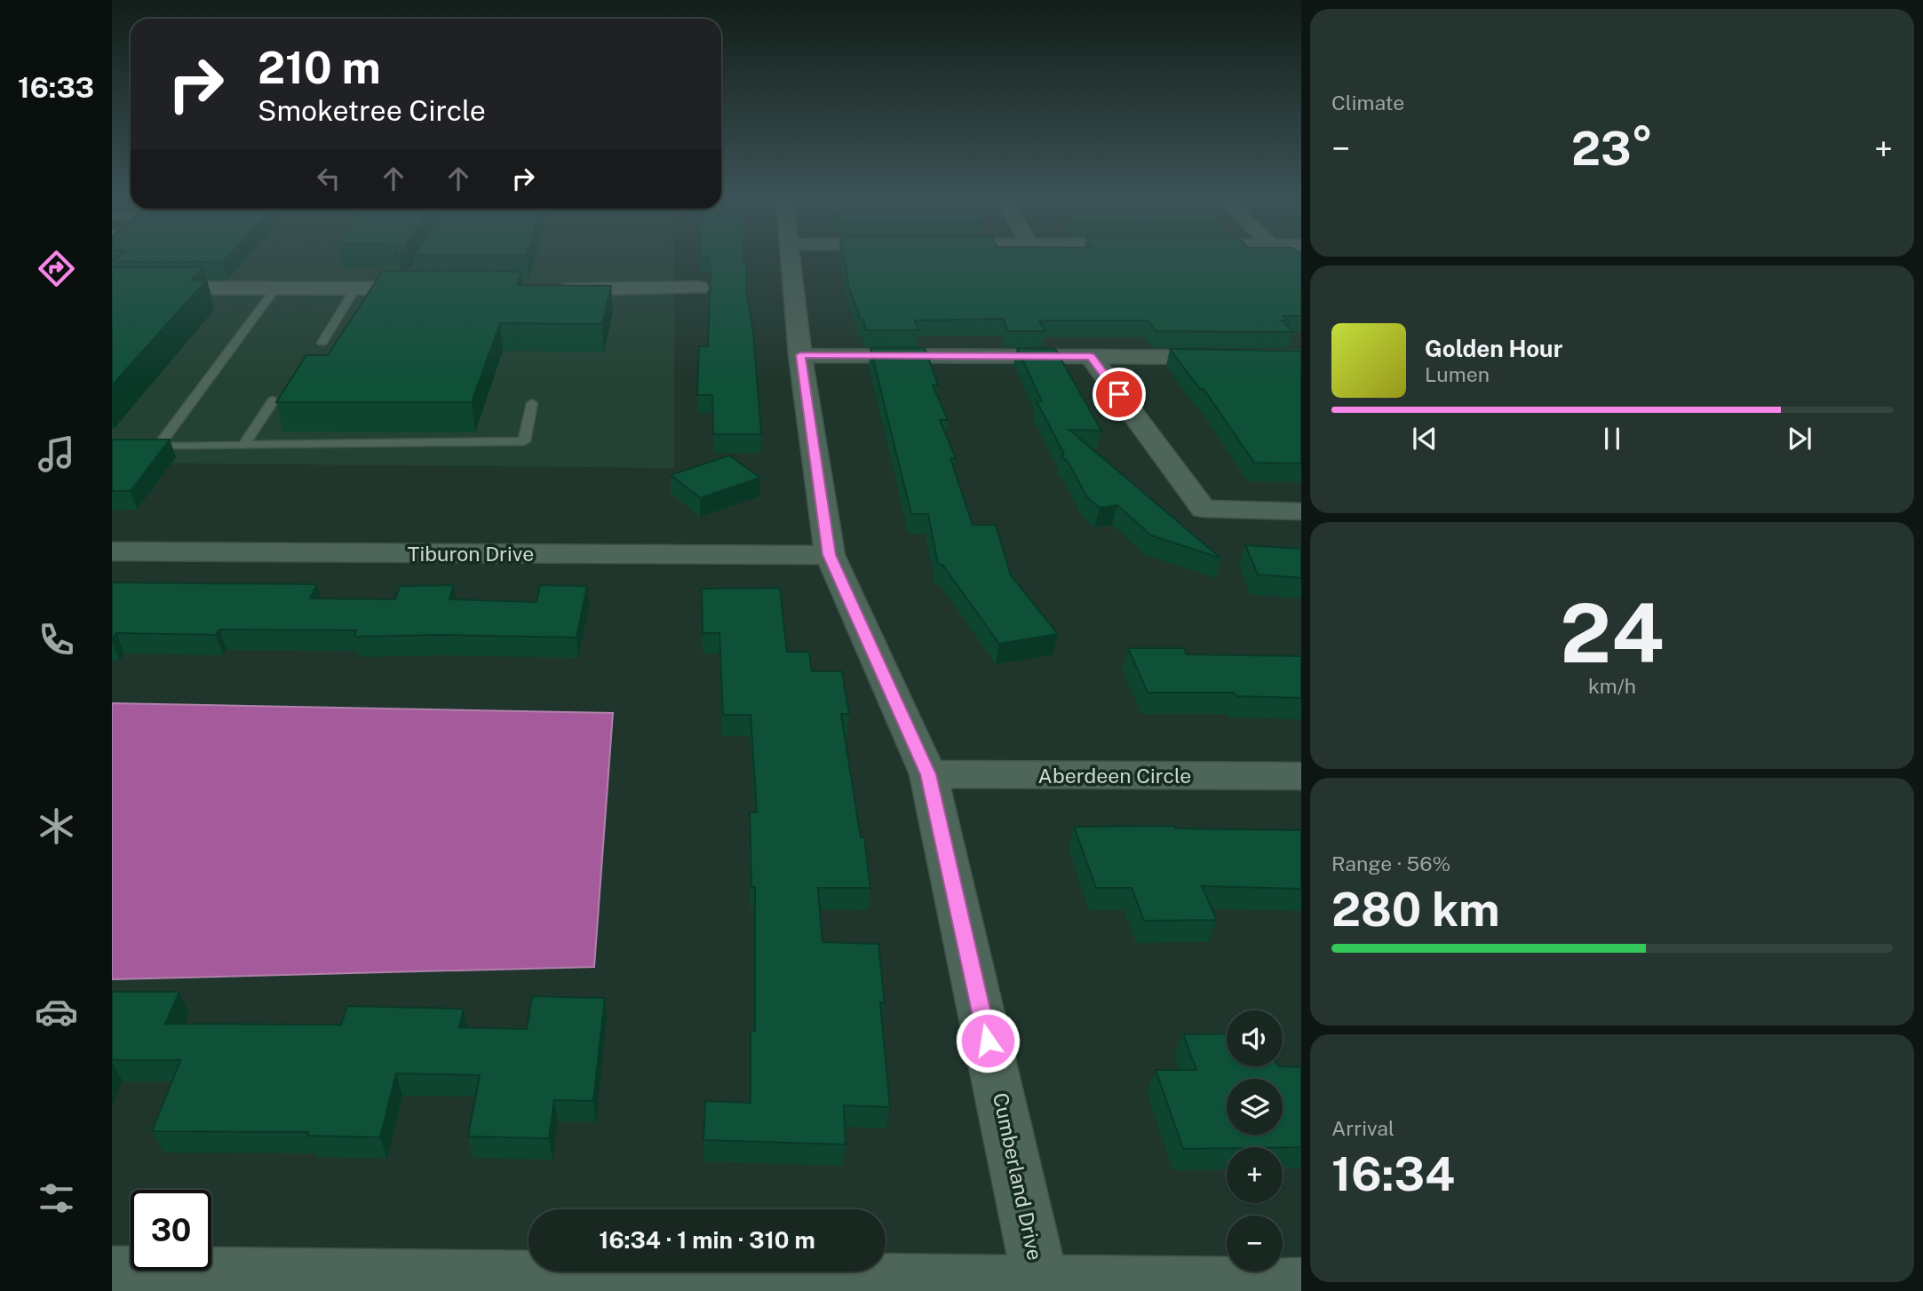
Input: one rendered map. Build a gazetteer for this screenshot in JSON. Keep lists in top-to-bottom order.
{
  "streets": {
    "street": ["Tiburon Drive", "Aberdeen Circle", "Cumberland Drive"]
  },
  "crossings": [
    ["Tiburon Drive", "Cumberland Drive"],
    ["Aberdeen Circle", "Cumberland Drive"]
  ],
  "page": {
    "tabs": "16:33",
    "tile": [
      "Climate",
      ["24", "km/h"],
      ["Range · 56%", "280 km"],
      ["Arrival", "16:34"]
    ],
    "turn": ["210 m", "Smoketree Circle"],
    "heat": ["−", "23°", "+"],
    "song": ["Golden Hour", "Lumen"],
    "map_buttons": ["+", "−"],
    "limit": "30",
    "trip": "16:34 · 1 min · 310 m"
  }
}
